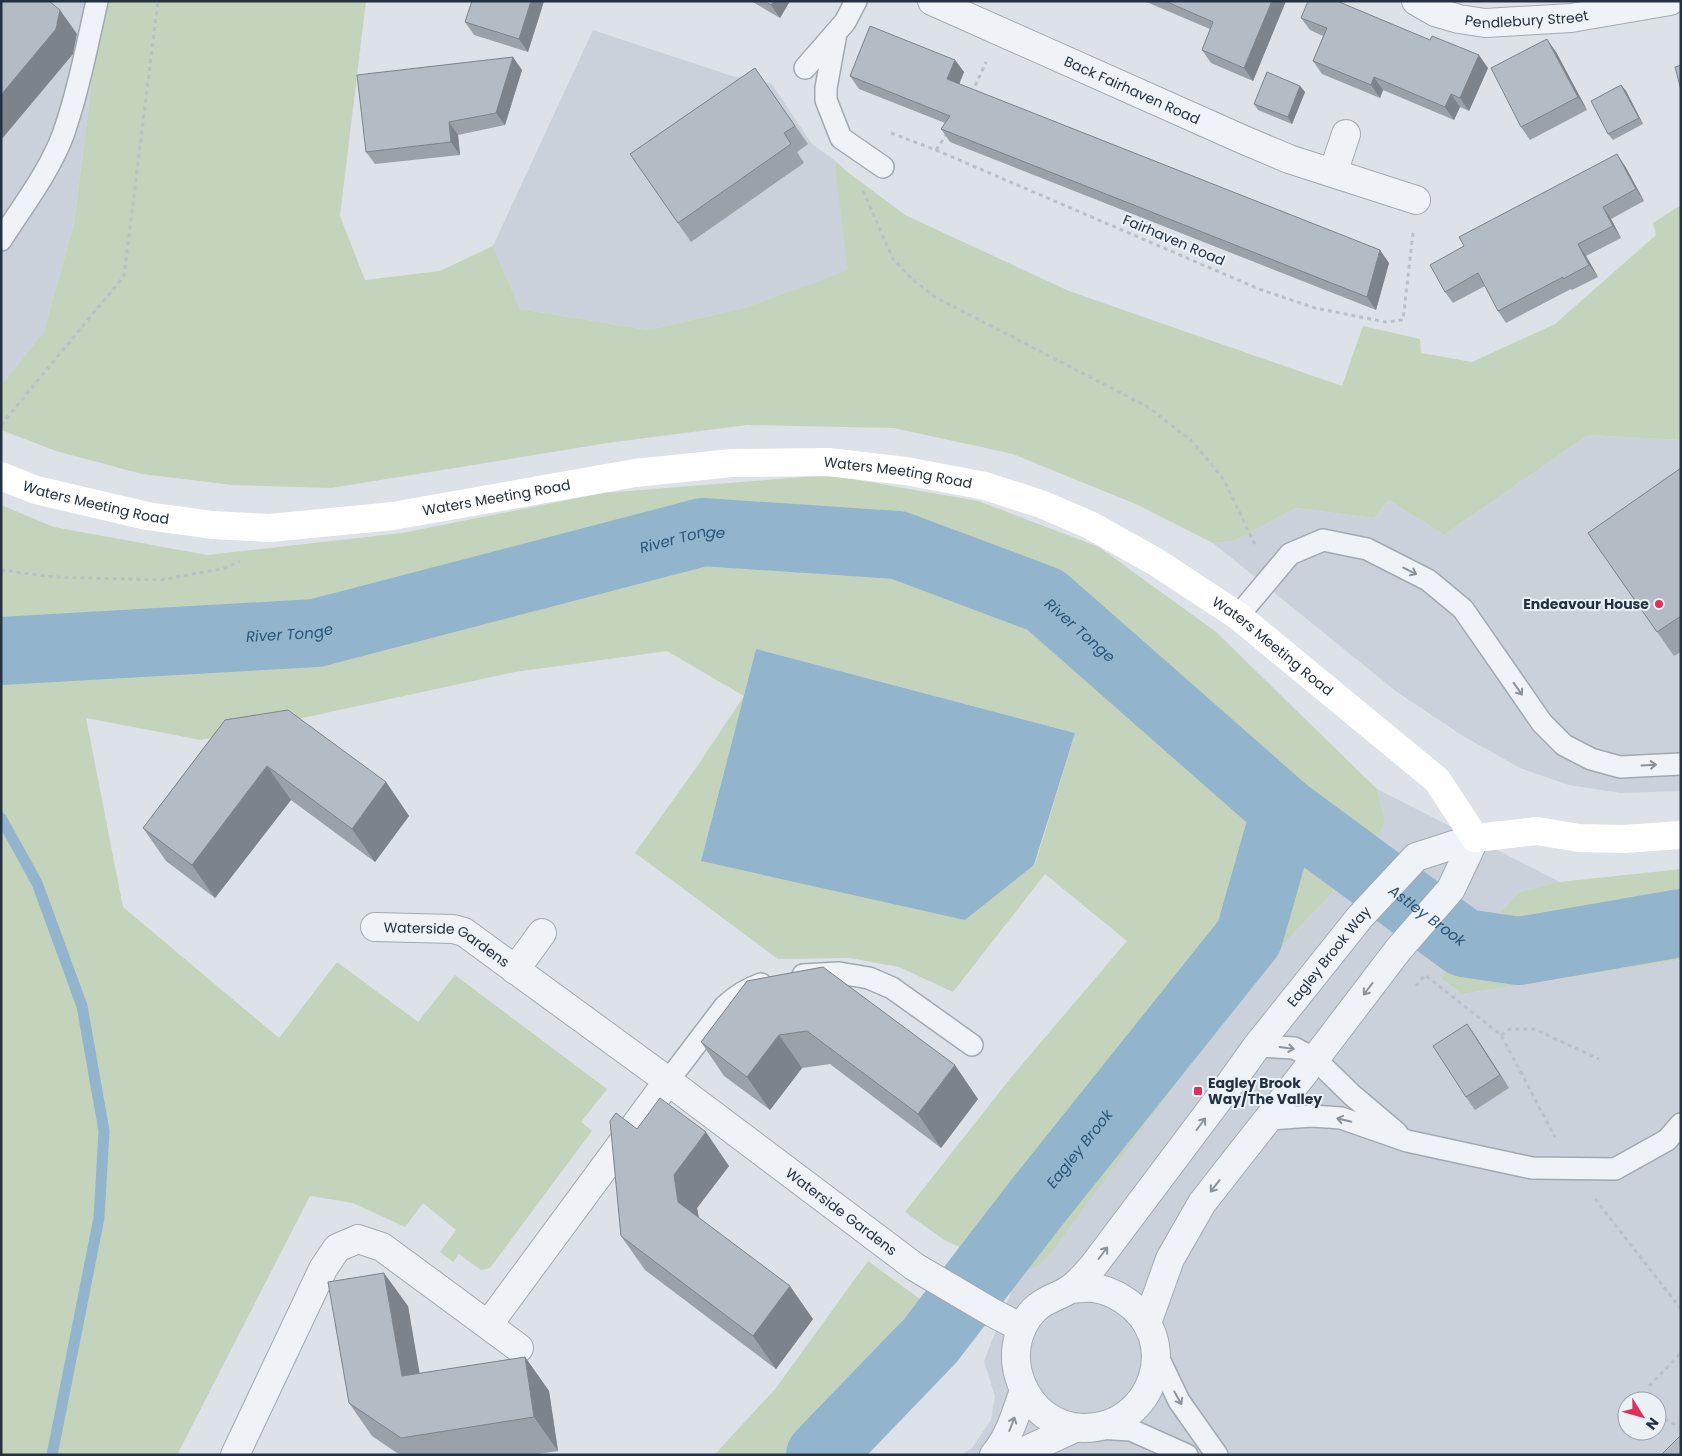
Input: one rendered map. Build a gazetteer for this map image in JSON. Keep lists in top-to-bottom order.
{
  "streets": {
    "street": [
      "Pendlebury Street",
      "Back Fairhaven Road",
      "Waters Meeting Road",
      "Waterside Gardens",
      "Eagley Brook Way"
    ],
    "path": ["Fairhaven Road"]
  },
  "crossings": [
    ["Back Fairhaven Road", "Fairhaven Road"],
    ["Waters Meeting Road", "Eagley Brook Way"],
    ["Waterside Gardens", "Eagley Brook Way"]
  ],
  "water": ["River Tonge", "Astley Brook", "Eagley Brook"],
  "places": {
    "other": ["Endeavour House"],
    "transit": ["Eagley Brook Way/The Valley"]
  },
  "north": "bottom right"
}
